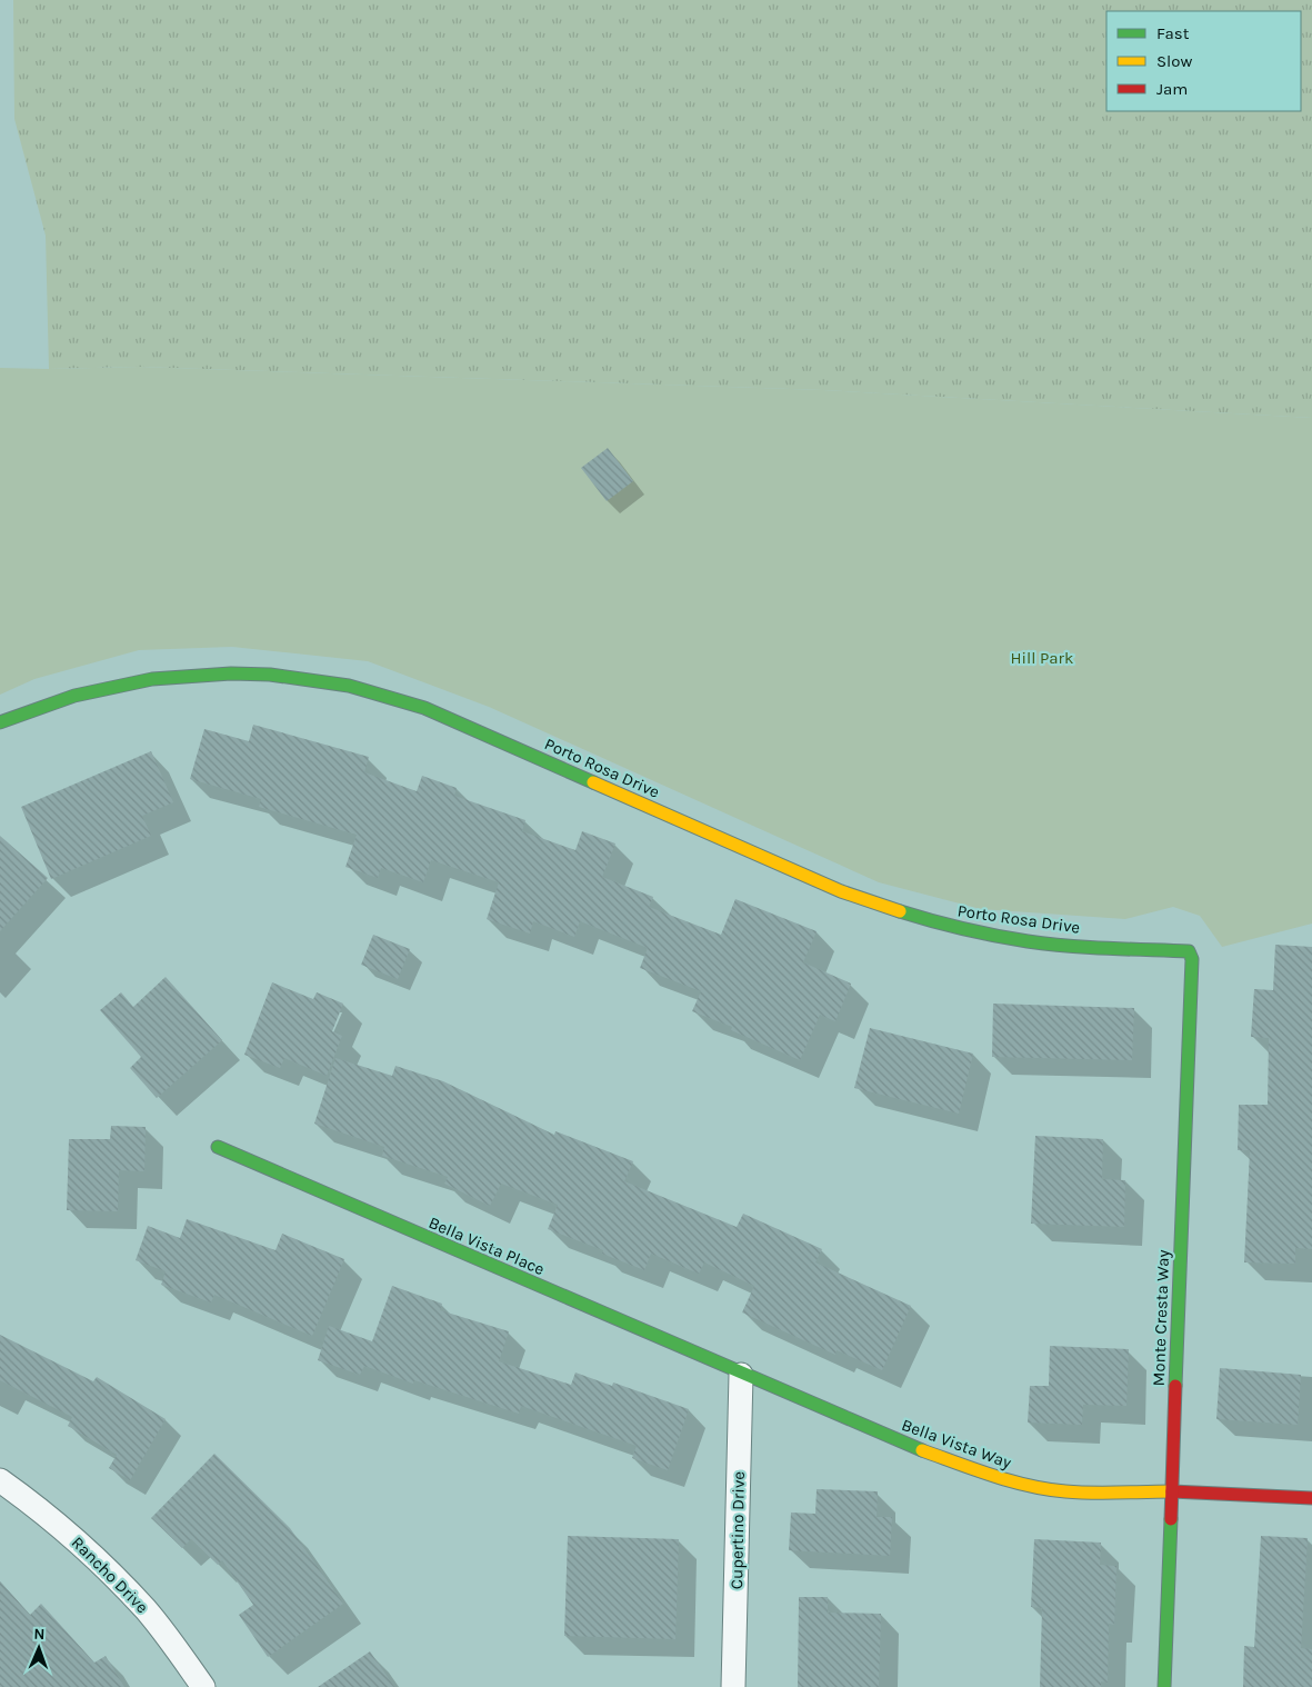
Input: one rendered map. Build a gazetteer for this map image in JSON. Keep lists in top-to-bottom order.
{
  "streets": {
    "street": [
      "Porto Rosa Drive",
      "Bella Vista Place",
      "Monte Cresta Way",
      "Bella Vista Way",
      "Cupertino Drive",
      "Rancho Drive"
    ]
  },
  "crossings": [
    ["Porto Rosa Drive", "Monte Cresta Way"],
    ["Bella Vista Place", "Bella Vista Way"],
    ["Bella Vista Place", "Cupertino Drive"],
    ["Monte Cresta Way", "Bella Vista Way"],
    ["Bella Vista Way", "Cupertino Drive"]
  ],
  "parks": ["Hill Park"],
  "legend": ["Fast", "Slow", "Jam"],
  "north": "top"
}
